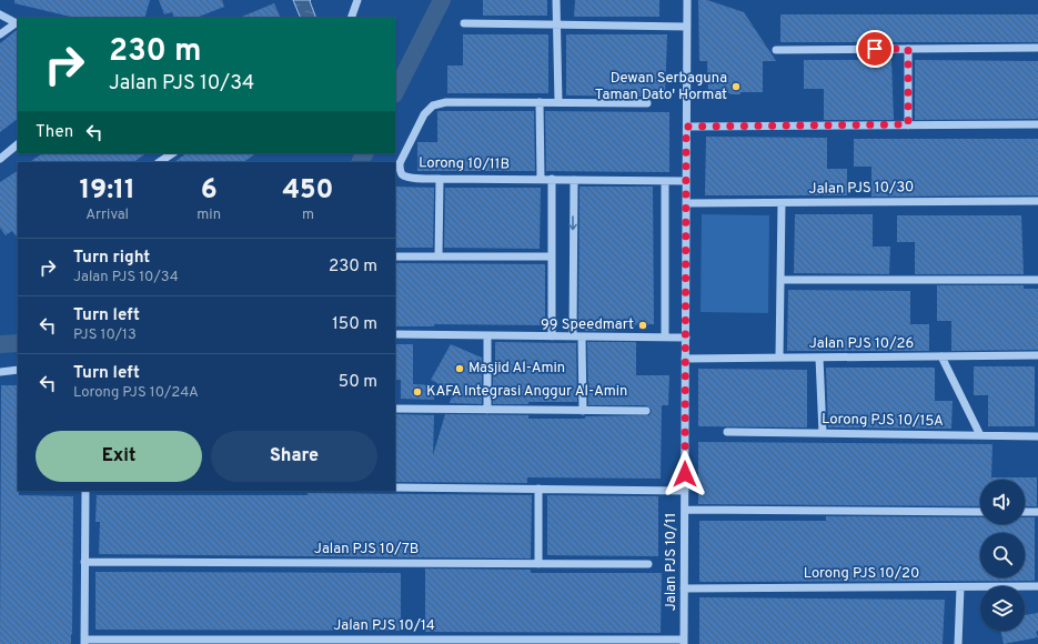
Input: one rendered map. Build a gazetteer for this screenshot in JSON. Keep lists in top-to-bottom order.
{
  "streets": {
    "street": [
      "Lorong 10/11B",
      "Jalan PJS 10/30",
      "Jalan PJS 10/26",
      "Lorong PJS 10/15A",
      "Jalan PJS 10/7B",
      "Jalan PJS 10/11",
      "Lorong PJS 10/20",
      "Jalan PJS 10/14"
    ]
  },
  "crossings": [
    ["Lorong 10/11B", "Jalan PJS 10/11"],
    ["Jalan PJS 10/30", "Jalan PJS 10/11"],
    ["Jalan PJS 10/26", "Jalan PJS 10/11"],
    ["Jalan PJS 10/11", "Lorong PJS 10/20"],
    ["Jalan PJS 10/11", "Jalan PJS 10/14"]
  ],
  "places": [
    "Dewan Serbaguna Taman Dato' Hormat",
    "99 Speedmart",
    "Masjid Al-Amin",
    "KAFA Integrasi Anggur Al-Amin"
  ],
  "page": {
    "turn": ["230 m", "Jalan PJS 10/34"],
    "then": "Then",
    "eta": [
      "19:11",
      "Arrival",
      "6",
      "min",
      "450",
      "m"
    ],
    "list": [
      {
        "name": "Turn right",
        "note": "Jalan PJS 10/34",
        "value": "230 m"
      },
      {
        "name": "Turn left",
        "note": "PJS 10/13",
        "value": "150 m"
      },
      {
        "name": "Turn left",
        "note": "Lorong PJS 10/24A",
        "value": "50 m"
      }
    ],
    "buttons": ["Exit", "Share"]
  }
}
